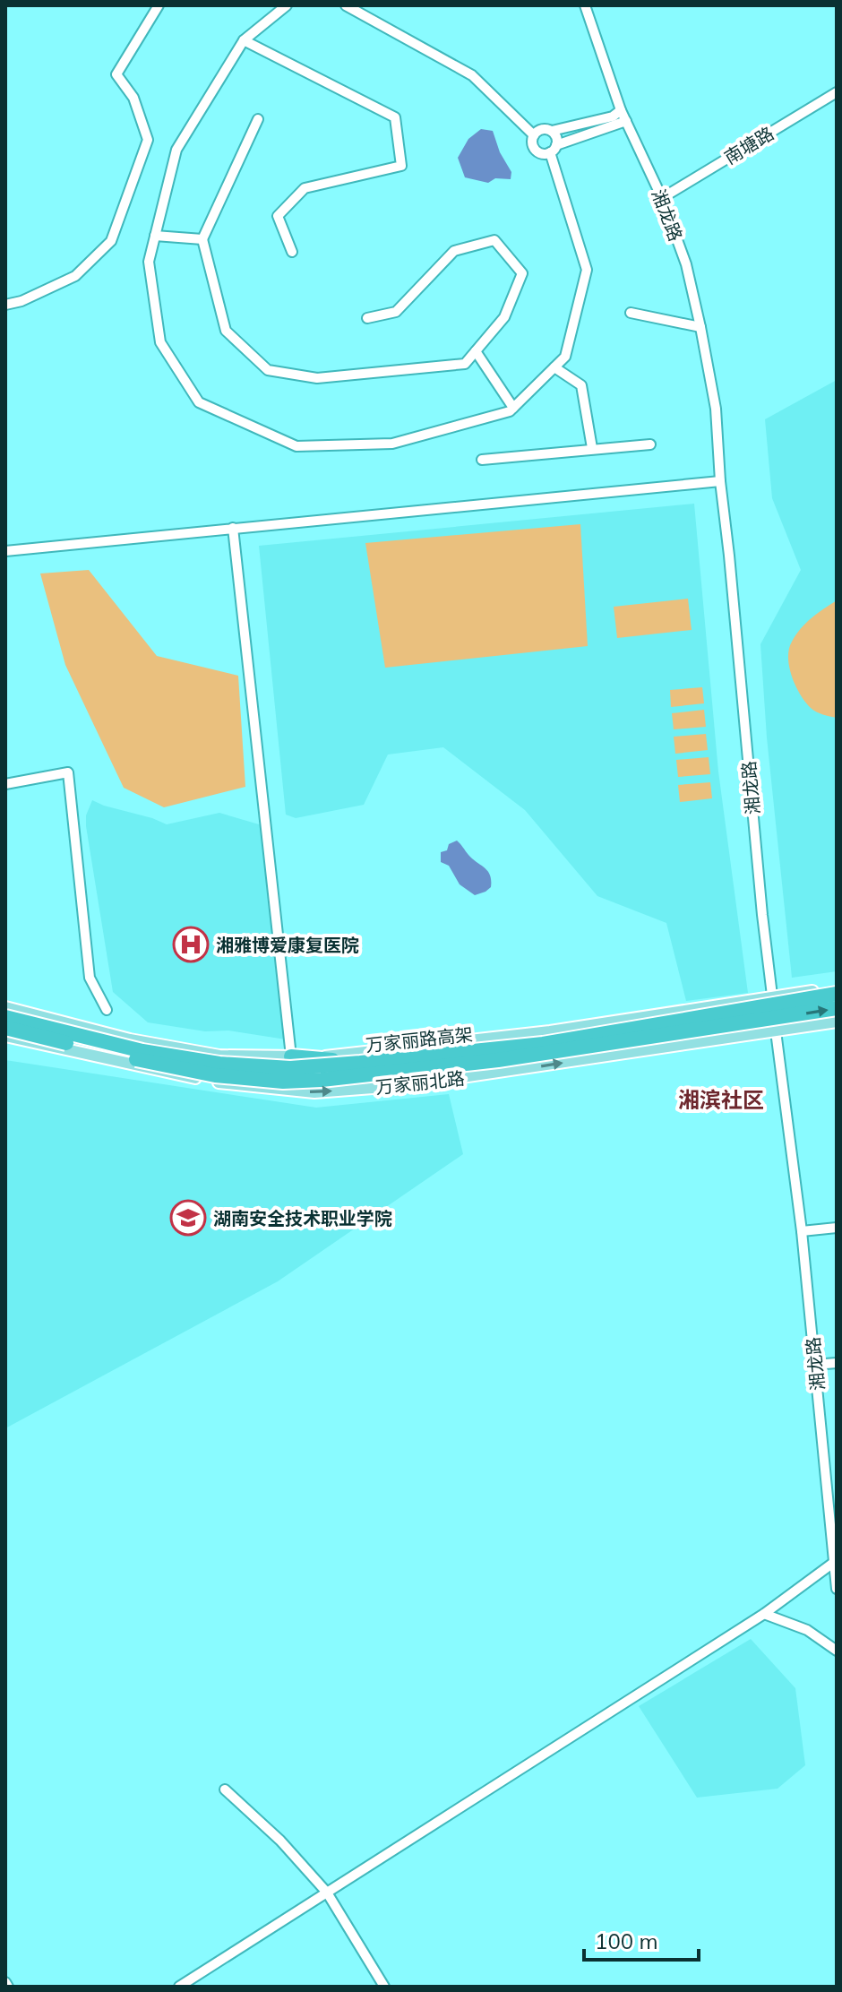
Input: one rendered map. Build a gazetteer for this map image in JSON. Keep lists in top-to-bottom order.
{
  "streets": {
    "highway": ["万家丽路高架"],
    "main road": ["万家丽北路"],
    "street": ["南塘路", "湘龙路"]
  },
  "crossings": [
    ["南塘路", "湘龙路"],
    ["湘龙路", "万家丽北路"]
  ],
  "districts": ["湘滨社区"],
  "places": {
    "hospital": ["湘雅博爱康复医院"],
    "school or university": ["湖南安全技术职业学院"]
  },
  "scale_bar": "100 m"
}
